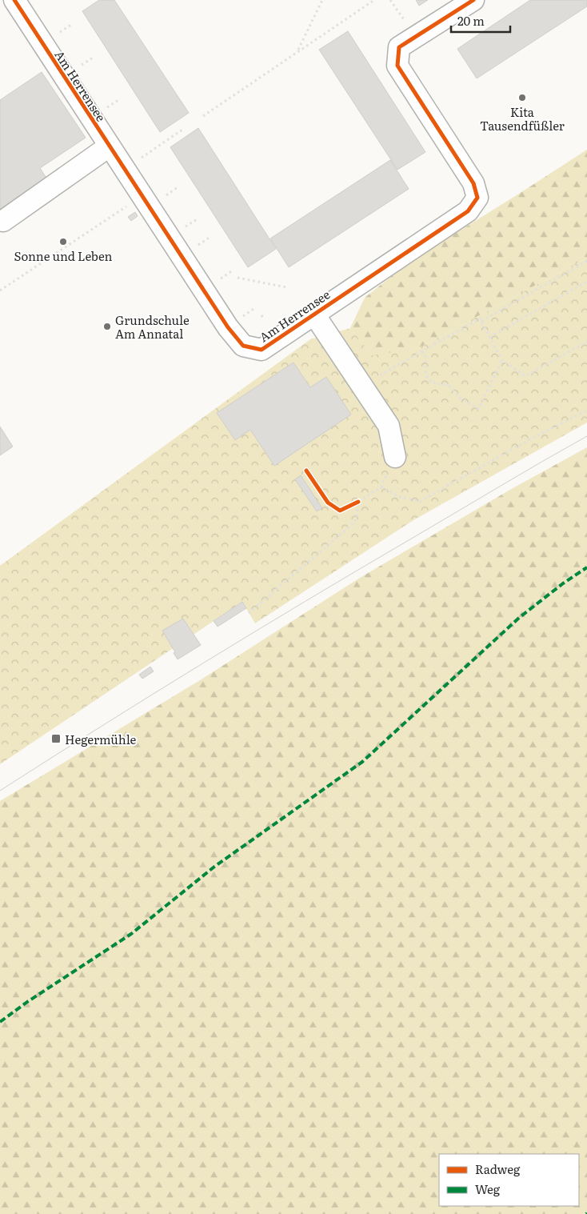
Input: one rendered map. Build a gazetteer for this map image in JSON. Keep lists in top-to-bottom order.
{
  "streets": {
    "street": ["Am Herrensee"]
  },
  "places": {
    "other": ["Kita Tausendfüßler", "Sonne und Leben", "Grundschule Am Annatal"],
    "transit": ["Hegermühle"]
  },
  "legend": ["Radweg", "Weg"],
  "scale_bar": "20 m"
}
